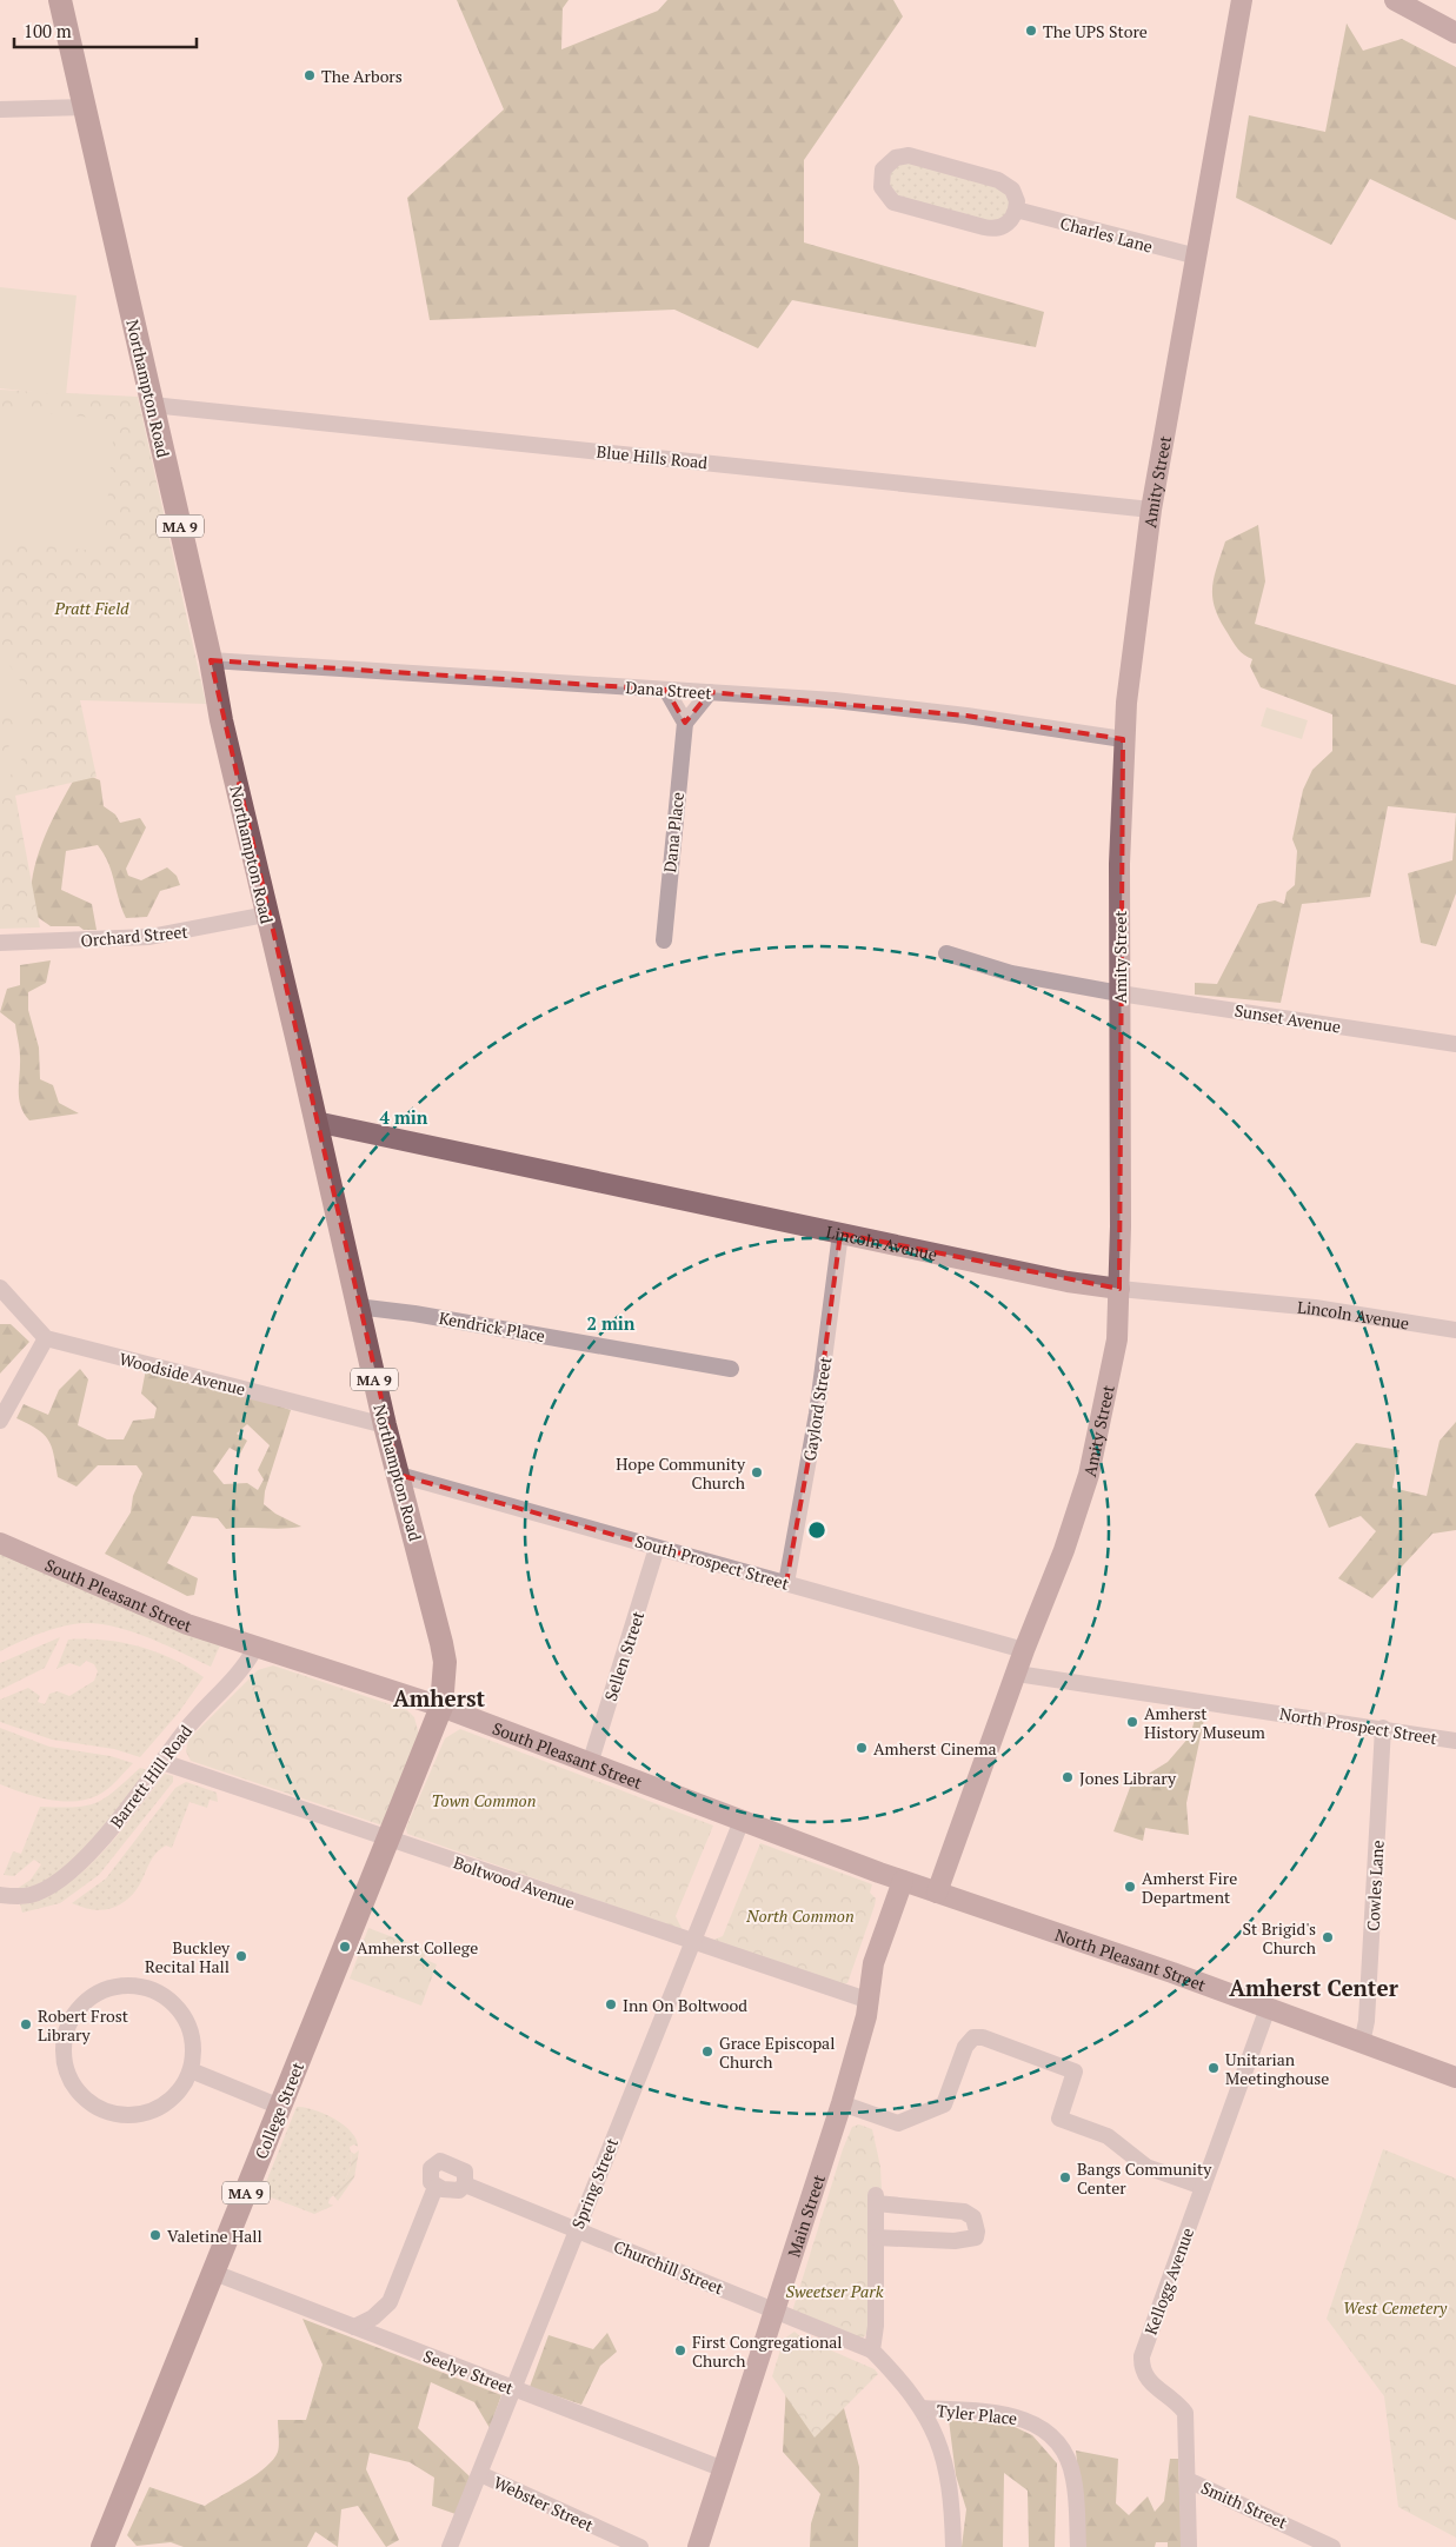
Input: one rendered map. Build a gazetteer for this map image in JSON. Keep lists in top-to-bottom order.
{
  "streets": {
    "highway": ["Northampton Road", "MA 9", "College Street"],
    "main road": [
      "Amity Street",
      "Lincoln Avenue",
      "South Pleasant Street",
      "North Pleasant Street",
      "Main Street"
    ],
    "street": [
      "Charles Lane",
      "Blue Hills Road",
      "Dana Street",
      "Dana Place",
      "Orchard Street",
      "Sunset Avenue",
      "Kendrick Place",
      "Woodside Avenue",
      "Gaylord Street",
      "South Prospect Street",
      "Sellen Street",
      "North Prospect Street",
      "Barrett Hill Road",
      "Boltwood Avenue",
      "Cowles Lane",
      "Spring Street",
      "Churchill Street",
      "Kellogg Avenue",
      "Seelye Street",
      "Tyler Place",
      "Webster Street",
      "Smith Street"
    ]
  },
  "crossings": [
    ["Charles Lane", "Amity Street"],
    ["Northampton Road", "Blue Hills Road"],
    ["Northampton Road", "Dana Street"],
    ["Northampton Road", "Orchard Street"],
    ["Northampton Road", "Lincoln Avenue"],
    ["Northampton Road", "Kendrick Place"],
    ["Northampton Road", "Woodside Avenue"],
    ["Northampton Road", "South Prospect Street"],
    ["Northampton Road", "South Pleasant Street"],
    ["Northampton Road", "College Street"],
    ["Blue Hills Road", "Amity Street"],
    ["Amity Street", "Dana Street"],
    ["Amity Street", "Sunset Avenue"],
    ["Amity Street", "Lincoln Avenue"],
    ["Amity Street", "South Prospect Street"],
    ["Amity Street", "North Prospect Street"],
    ["Amity Street", "North Pleasant Street"],
    ["Lincoln Avenue", "Gaylord Street"],
    ["Gaylord Street", "South Prospect Street"],
    ["South Prospect Street", "Sellen Street"],
    ["South Pleasant Street", "Sellen Street"],
    ["South Pleasant Street", "Barrett Hill Road"],
    ["South Pleasant Street", "North Pleasant Street"],
    ["South Pleasant Street", "College Street"],
    ["South Pleasant Street", "Spring Street"],
    ["South Pleasant Street", "Main Street"],
    ["North Prospect Street", "Cowles Lane"],
    ["Barrett Hill Road", "Boltwood Avenue"],
    ["Boltwood Avenue", "College Street"],
    ["Boltwood Avenue", "Spring Street"],
    ["Boltwood Avenue", "Main Street"],
    ["Cowles Lane", "North Pleasant Street"],
    ["North Pleasant Street", "Main Street"],
    ["North Pleasant Street", "Kellogg Avenue"],
    ["College Street", "Seelye Street"],
    ["Spring Street", "Churchill Street"],
    ["Spring Street", "Seelye Street"],
    ["Spring Street", "Webster Street"],
    ["Main Street", "Churchill Street"],
    ["Main Street", "Seelye Street"],
    ["Kellogg Avenue", "Smith Street"]
  ],
  "districts": ["Amherst", "Amherst Center"],
  "parks": [
    "Pratt Field",
    "Town Common",
    "North Common",
    "Sweetser Park",
    "West Cemetery"
  ],
  "places": [
    "The UPS Store",
    "The Arbors",
    "Hope Community Church",
    "Amherst History Museum",
    "Amherst Cinema",
    "Jones Library",
    "Amherst Fire Department",
    "St Brigid's Church",
    "Amherst College",
    "Buckley Recital Hall",
    "Inn On Boltwood",
    "Robert Frost Library",
    "Grace Episcopal Church",
    "Unitarian Meetinghouse",
    "Bangs Community Center",
    "Valetine Hall",
    "First Congregational Church"
  ],
  "scale_bar": "100 m",
  "rings": ["4 min", "2 min"]
}
